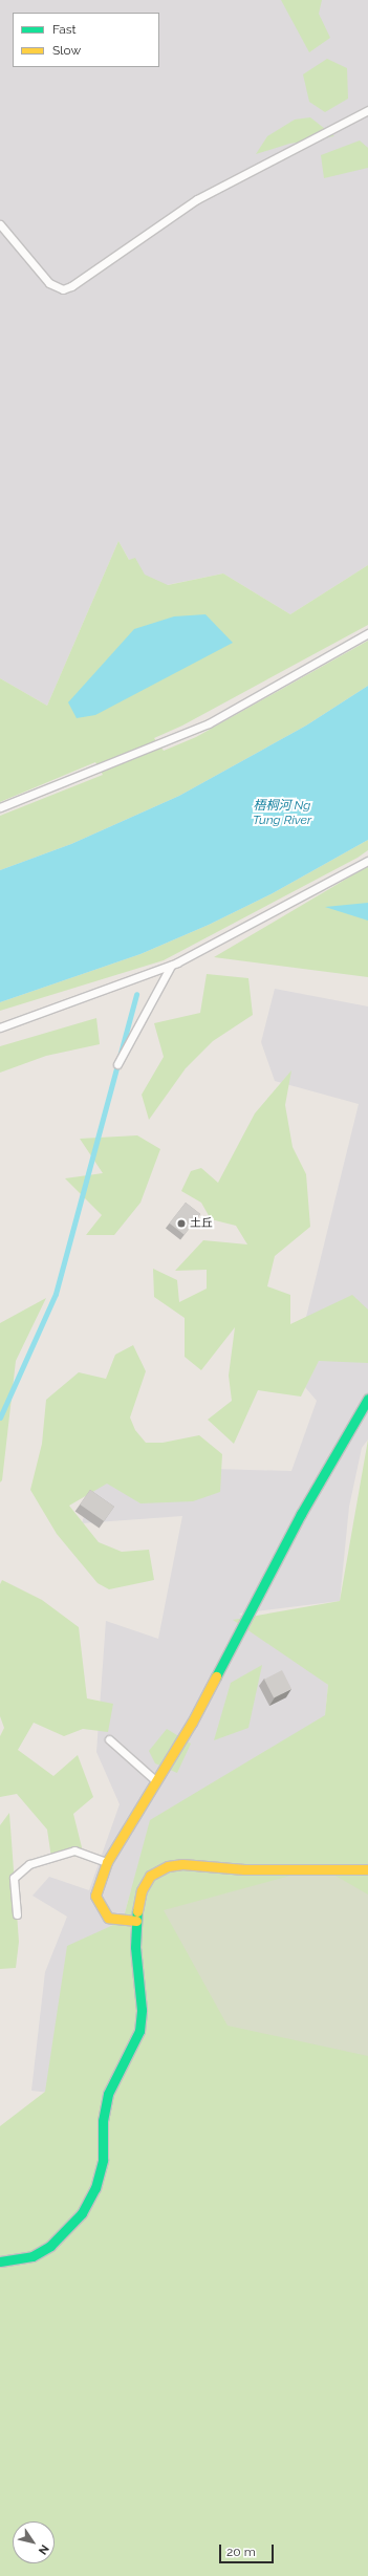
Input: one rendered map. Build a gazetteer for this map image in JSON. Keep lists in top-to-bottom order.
{
  "water": ["梧桐河 Ng Tung River"],
  "places": ["土丘"],
  "legend": ["Fast", "Slow"],
  "scale_bar": "20 m",
  "north": "bottom right"
}
